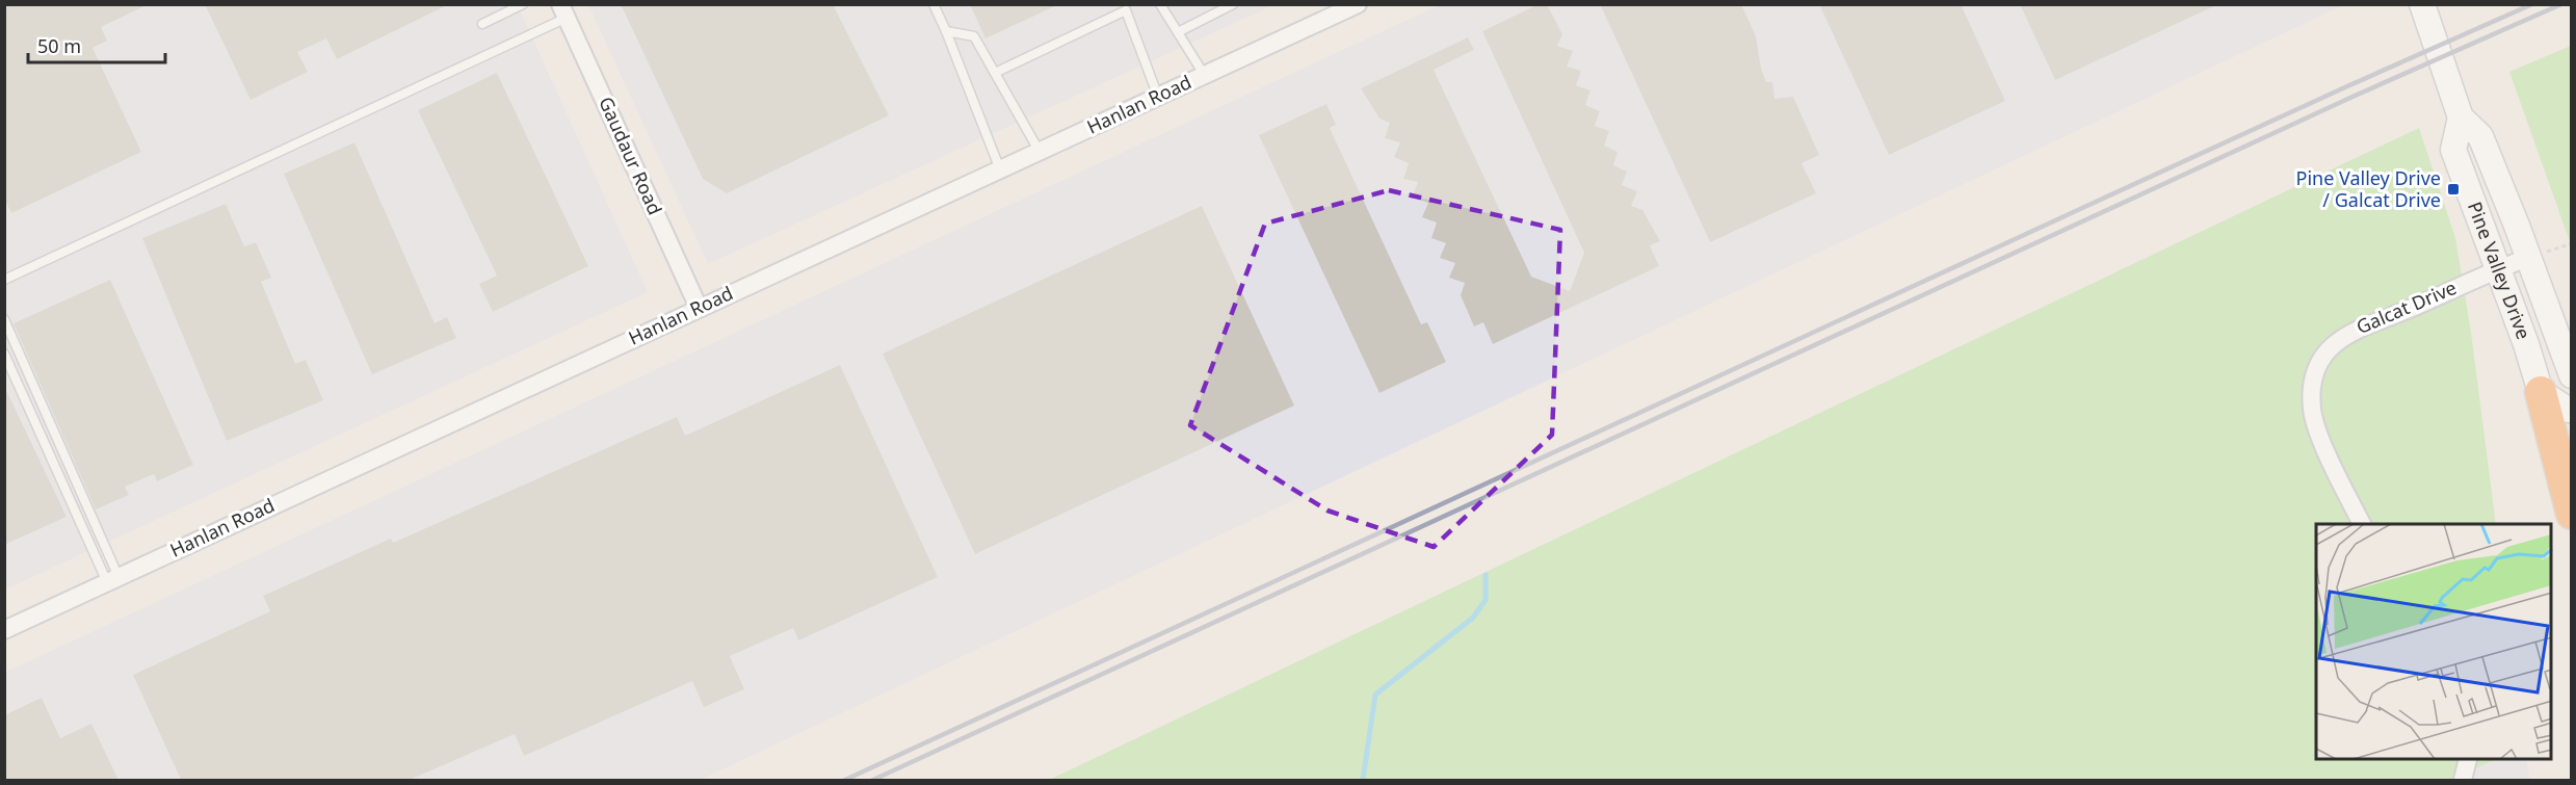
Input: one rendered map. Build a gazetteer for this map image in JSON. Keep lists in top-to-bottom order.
{
  "streets": {
    "main road": ["Pine Valley Drive"],
    "street": ["Hanlan Road", "Gaudaur Road", "Galcat Drive"]
  },
  "crossings": [
    ["Hanlan Road", "Gaudaur Road"],
    ["Pine Valley Drive", "Galcat Drive"]
  ],
  "places": {
    "transit": ["Pine Valley Drive / Galcat Drive"]
  },
  "scale_bar": "50 m"
}
